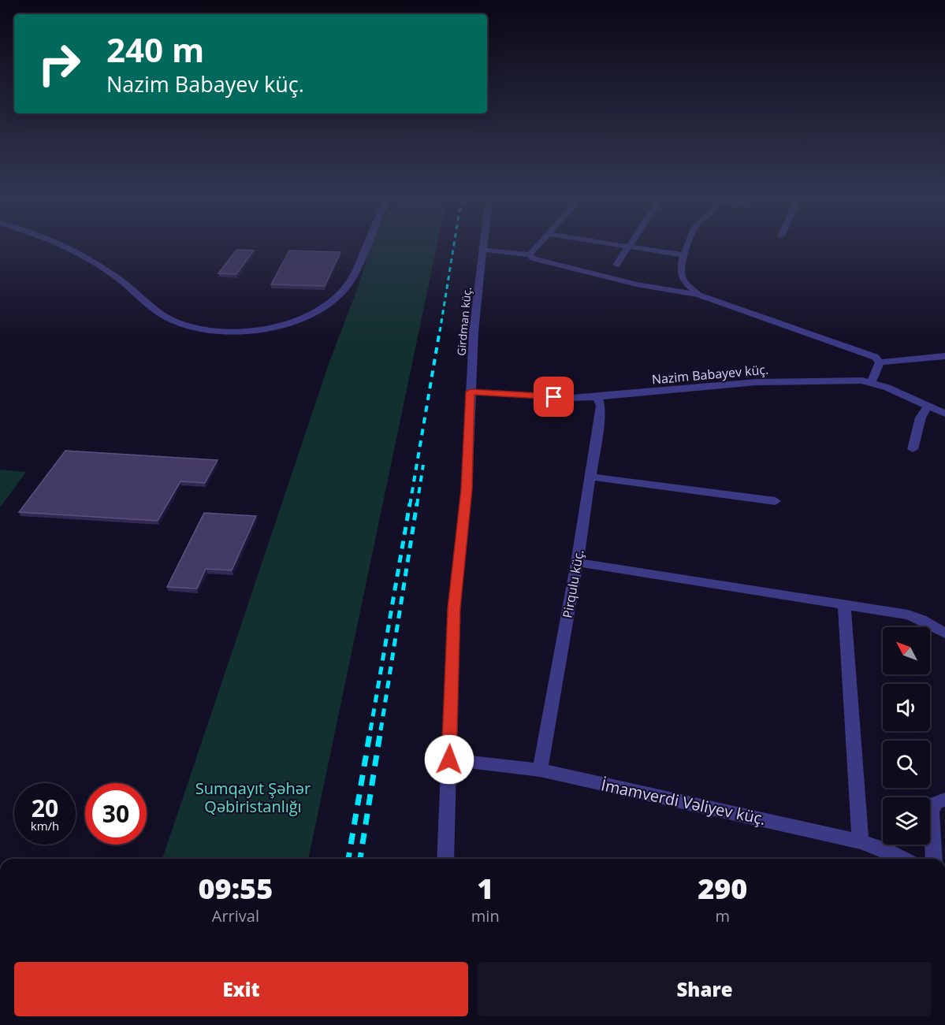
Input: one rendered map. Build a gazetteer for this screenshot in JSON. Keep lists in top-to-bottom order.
{
  "streets": {
    "street": [
      "Girdman küç.",
      "Nazim Babayev küç.",
      "Pirqulu küç.",
      "İmamverdi Vəliyev küç."
    ]
  },
  "crossings": [
    ["Girdman küç.", "Nazim Babayev küç."],
    ["Girdman küç.", "İmamverdi Vəliyev küç."],
    ["Nazim Babayev küç.", "Pirqulu küç."],
    ["Pirqulu küç.", "İmamverdi Vəliyev küç."]
  ],
  "parks": ["Sumqayıt Şəhər Qəbiristanlığı"],
  "north": "top left",
  "page": {
    "turn": ["240 m", "Nazim Babayev küç."],
    "speed": "20 km/h",
    "limit": "30",
    "eta": [
      "09:55",
      "Arrival",
      "1",
      "min",
      "290",
      "m"
    ],
    "buttons": ["Exit", "Share"]
  }
}
